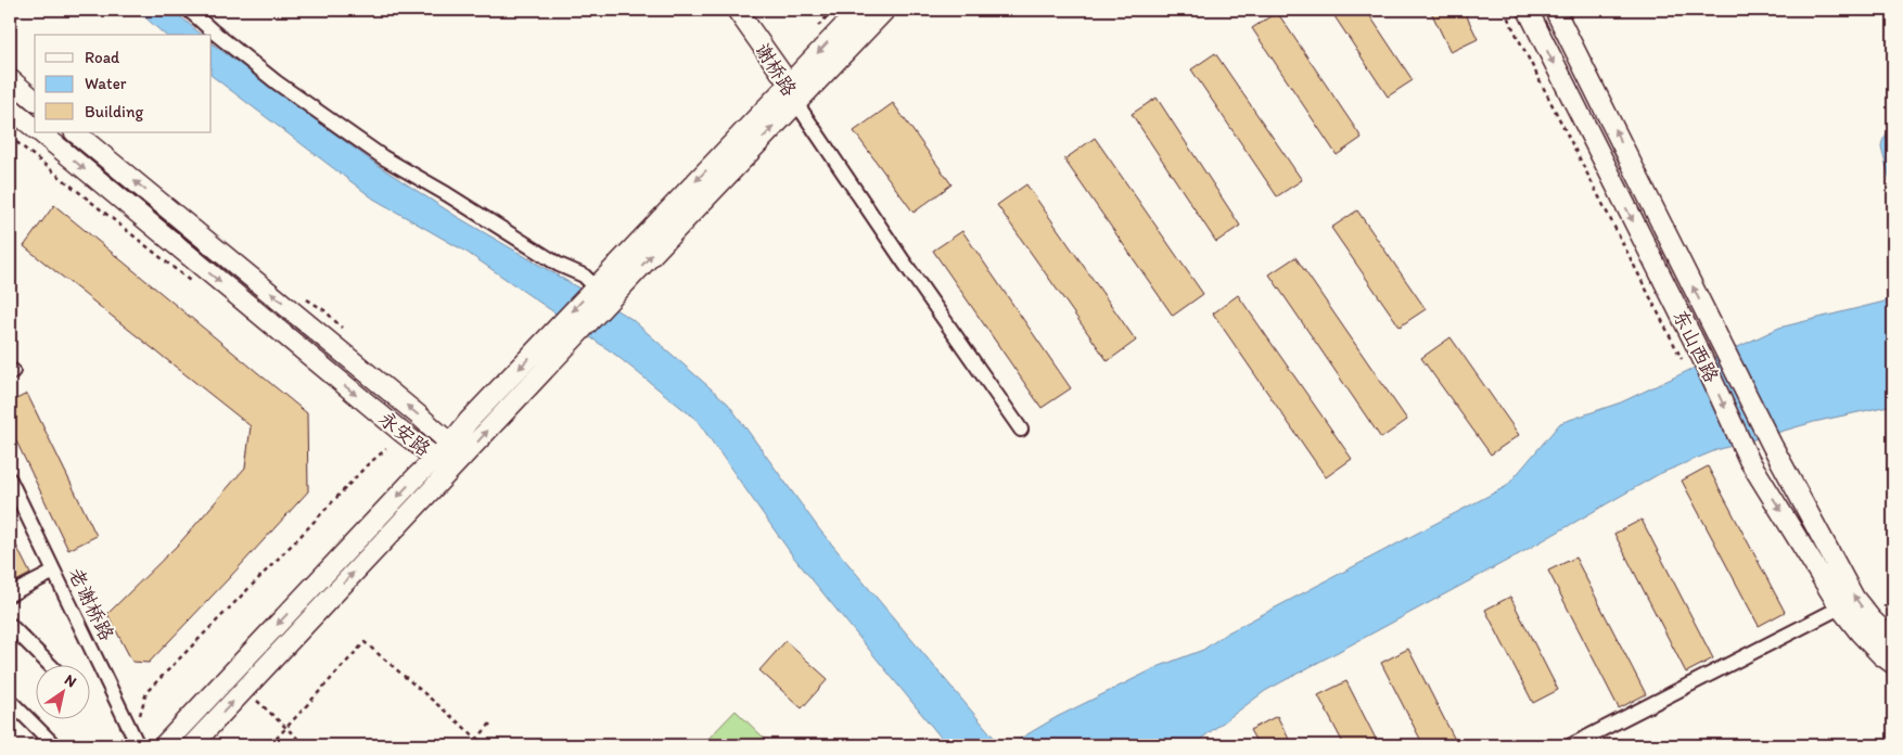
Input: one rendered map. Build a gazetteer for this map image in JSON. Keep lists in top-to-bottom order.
{
  "streets": {
    "main road": ["谢桥路", "东山西路", "永安路"],
    "street": ["老谢桥路"]
  },
  "legend": ["Road", "Water", "Building"],
  "north": "top right"
}
